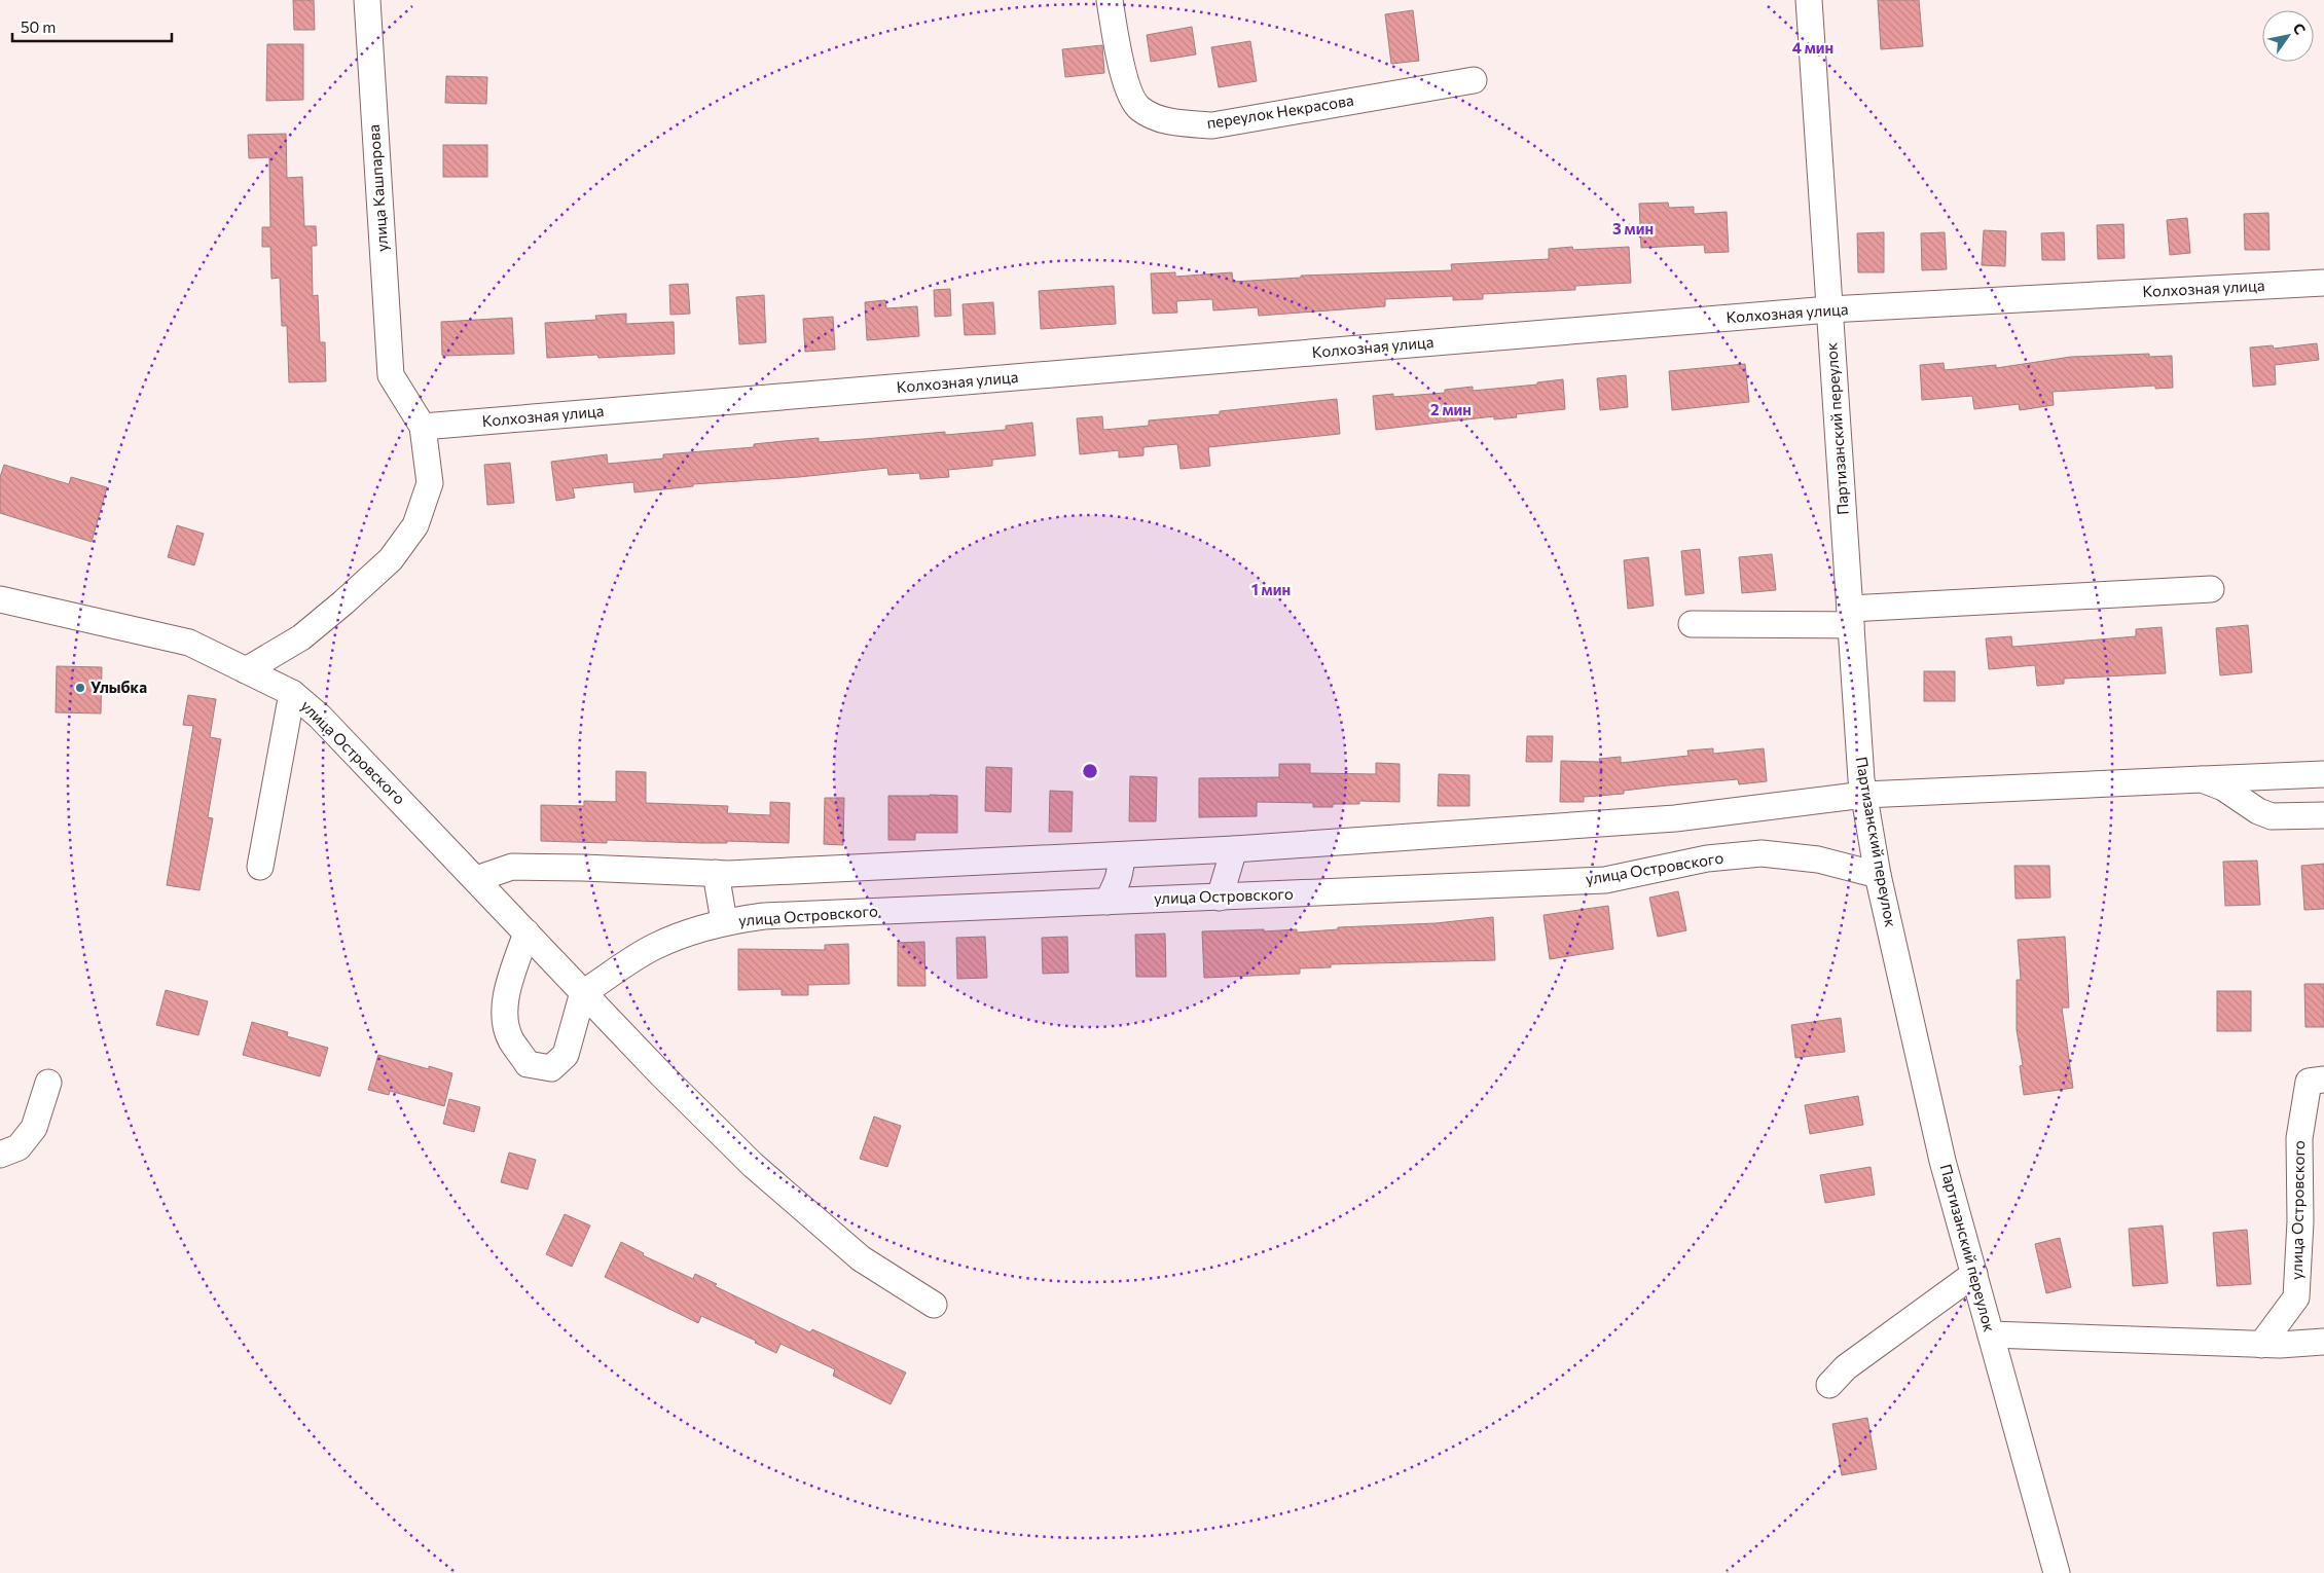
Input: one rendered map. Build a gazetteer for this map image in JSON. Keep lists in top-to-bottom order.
{
  "streets": {
    "street": [
      "переулок Некрасова",
      "улица Кашпарова",
      "Колхозная улица",
      "Партизанский переулок",
      "улица Островского"
    ]
  },
  "crossings": [
    ["улица Кашпарова", "Колхозная улица"],
    ["Колхозная улица", "Партизанский переулок"],
    ["Партизанский переулок", "улица Островского"]
  ],
  "places": ["Улыбка"],
  "scale_bar": "50 m",
  "north": "top right",
  "rings": [
    "4 мин",
    "3 мин",
    "2 мин",
    "1 мин"
  ]
}
